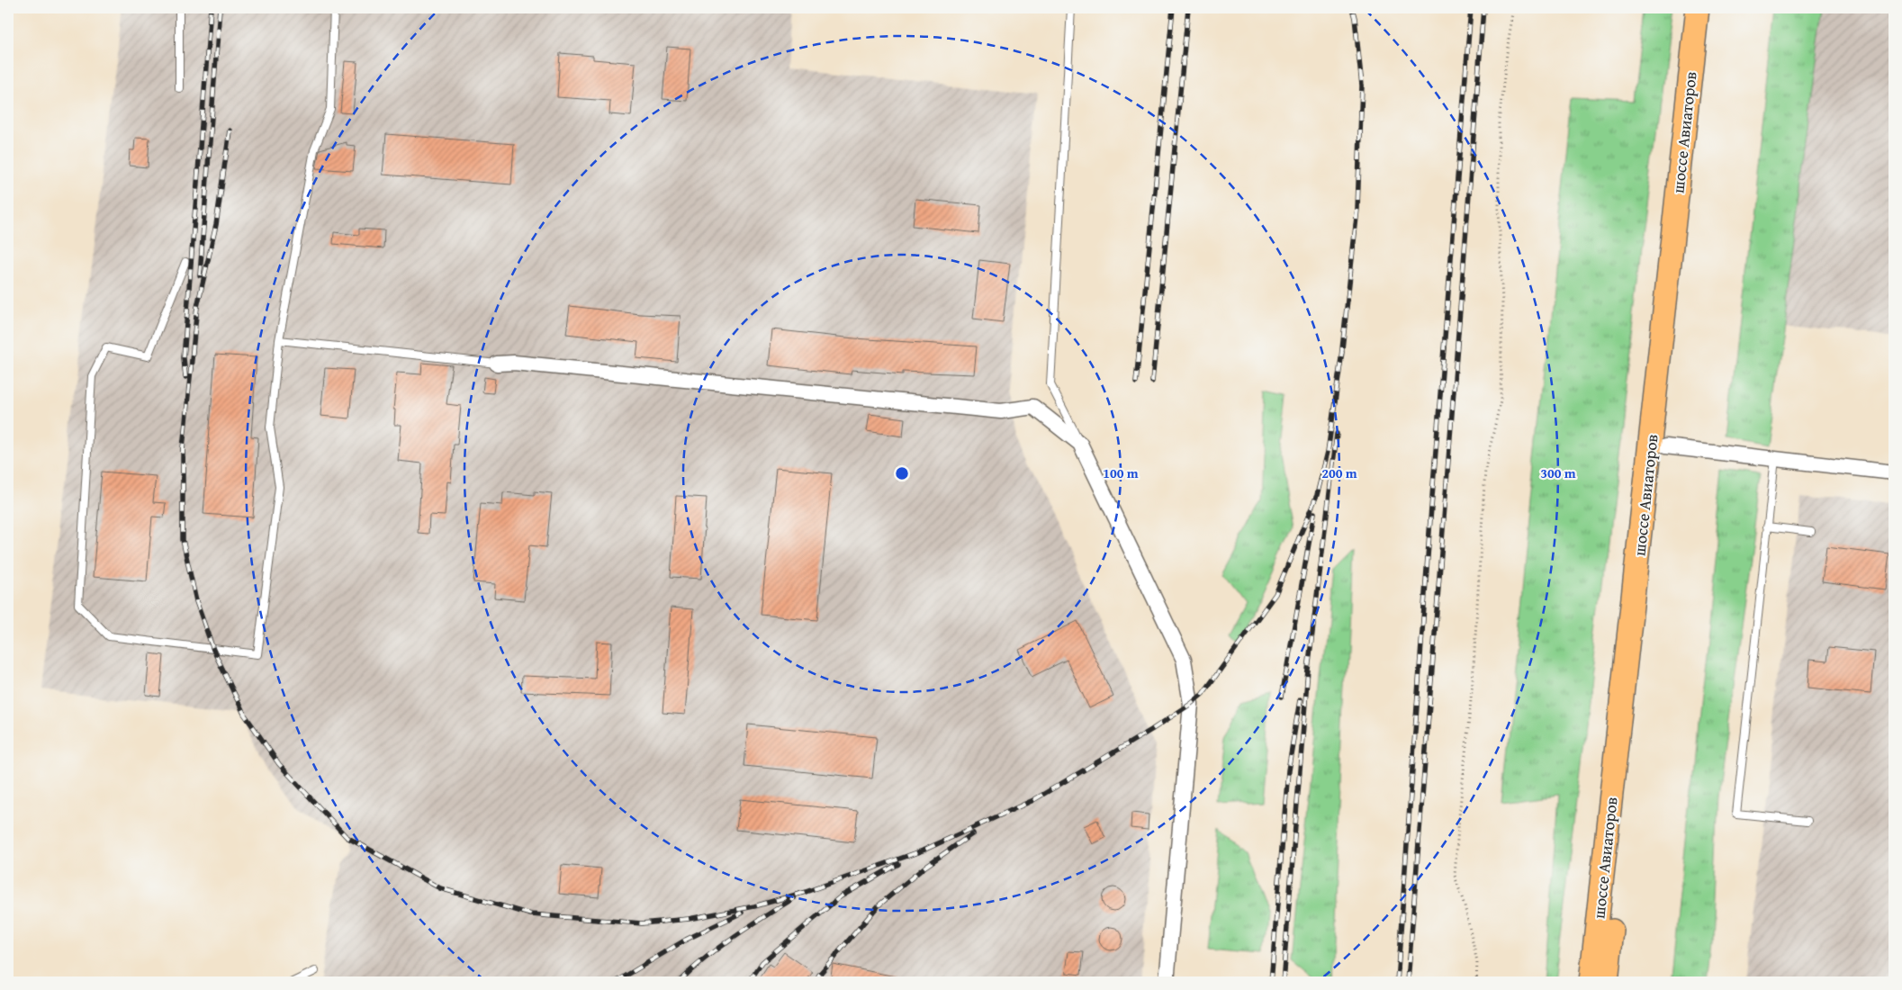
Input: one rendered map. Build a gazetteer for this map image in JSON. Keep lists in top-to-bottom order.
{
  "streets": {
    "main road": ["шоссе Авиаторов"]
  },
  "rings": ["100 m", "200 m", "300 m"]
}
